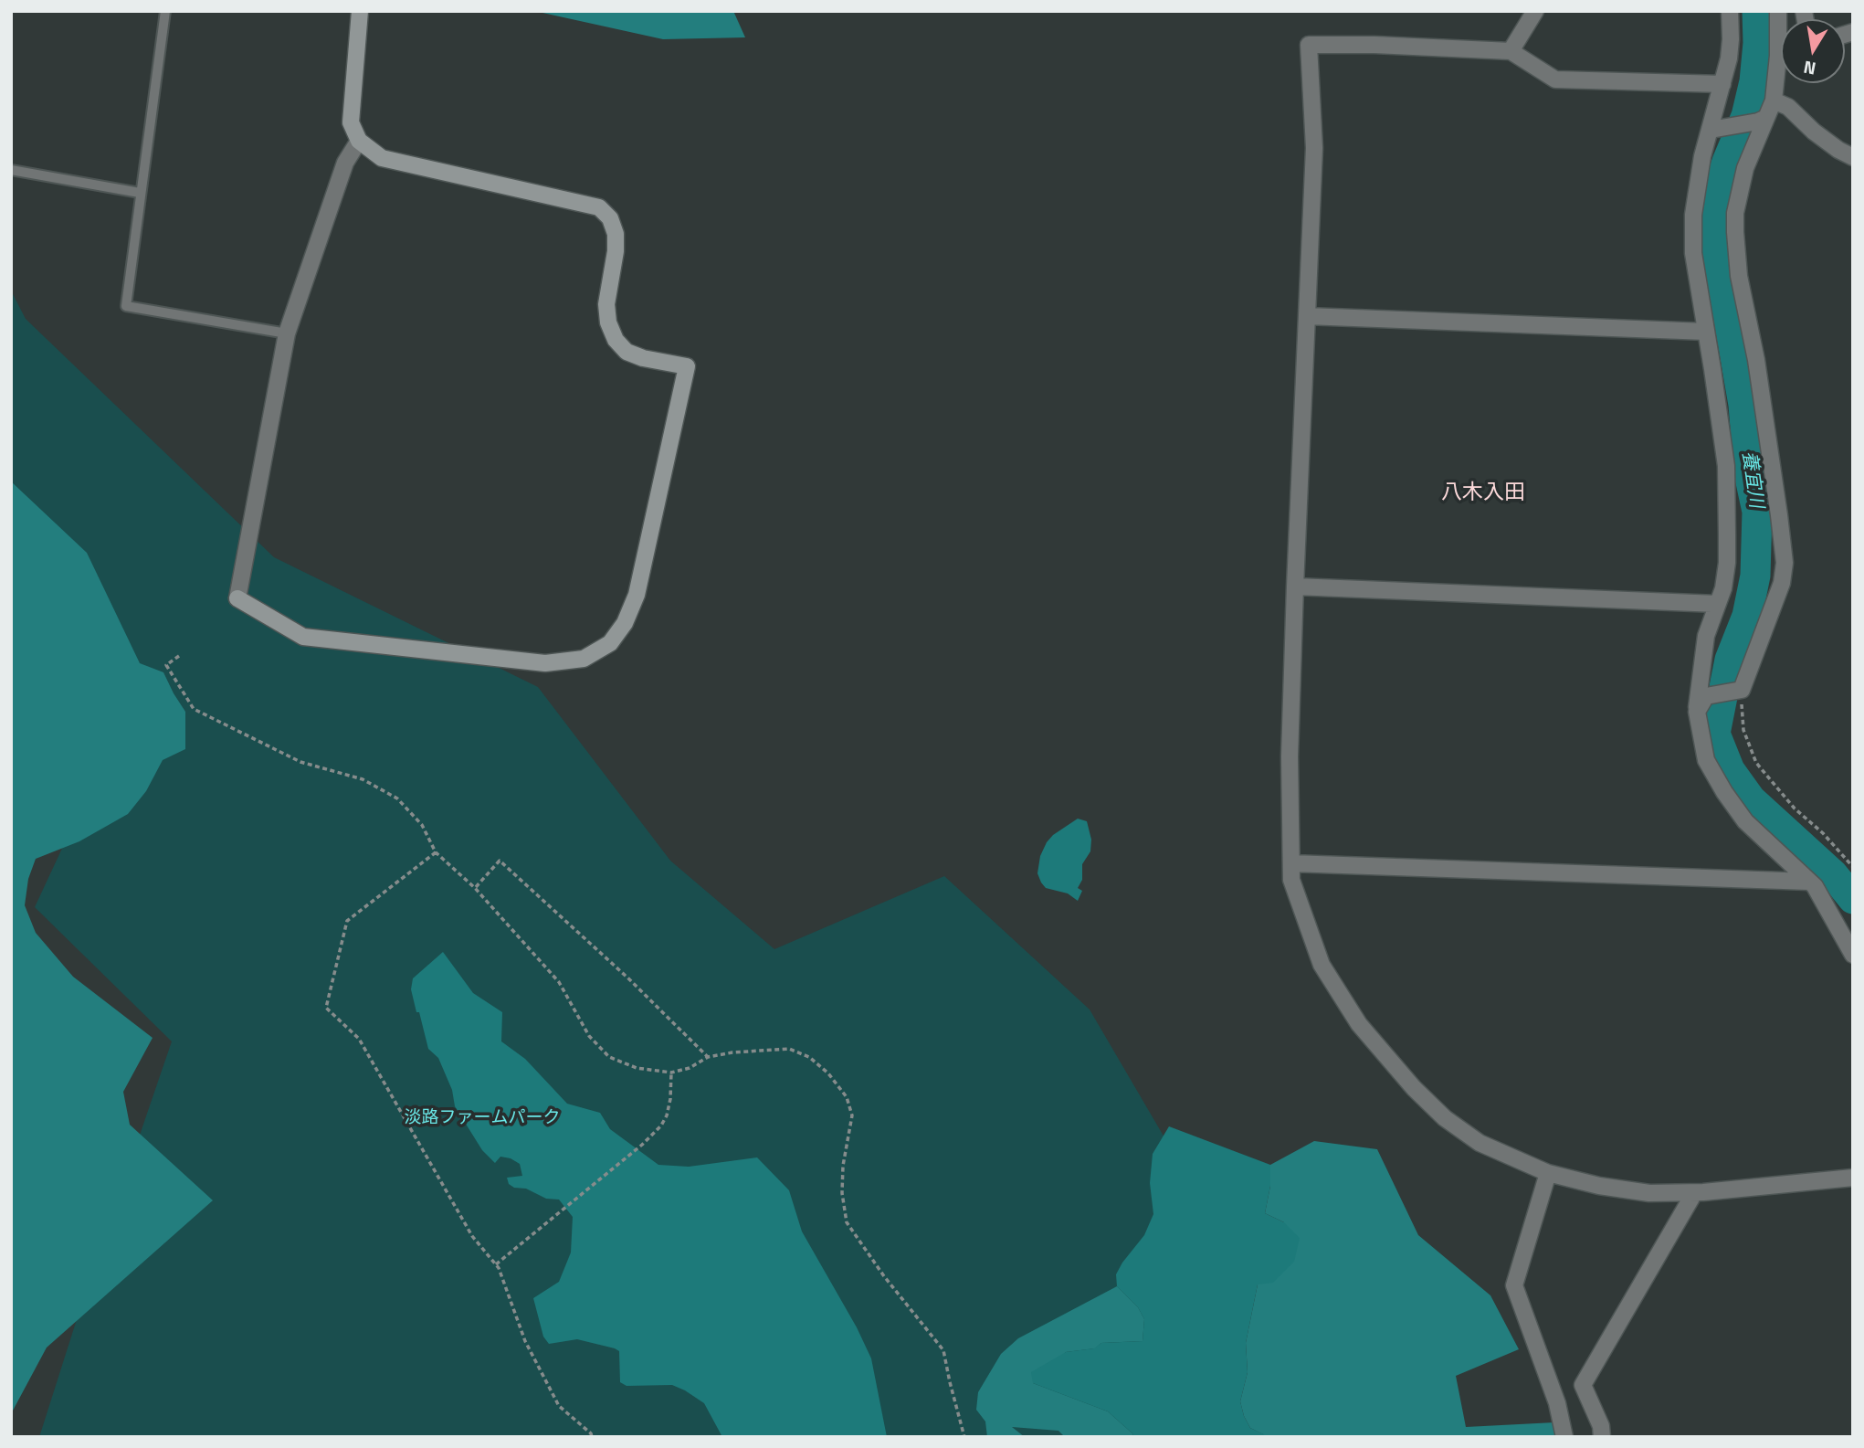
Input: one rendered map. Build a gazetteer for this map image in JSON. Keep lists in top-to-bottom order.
{
  "districts": ["八木入田"],
  "water": ["養宜川"],
  "parks": ["淡路ファームパーク"],
  "north": "bottom"
}
